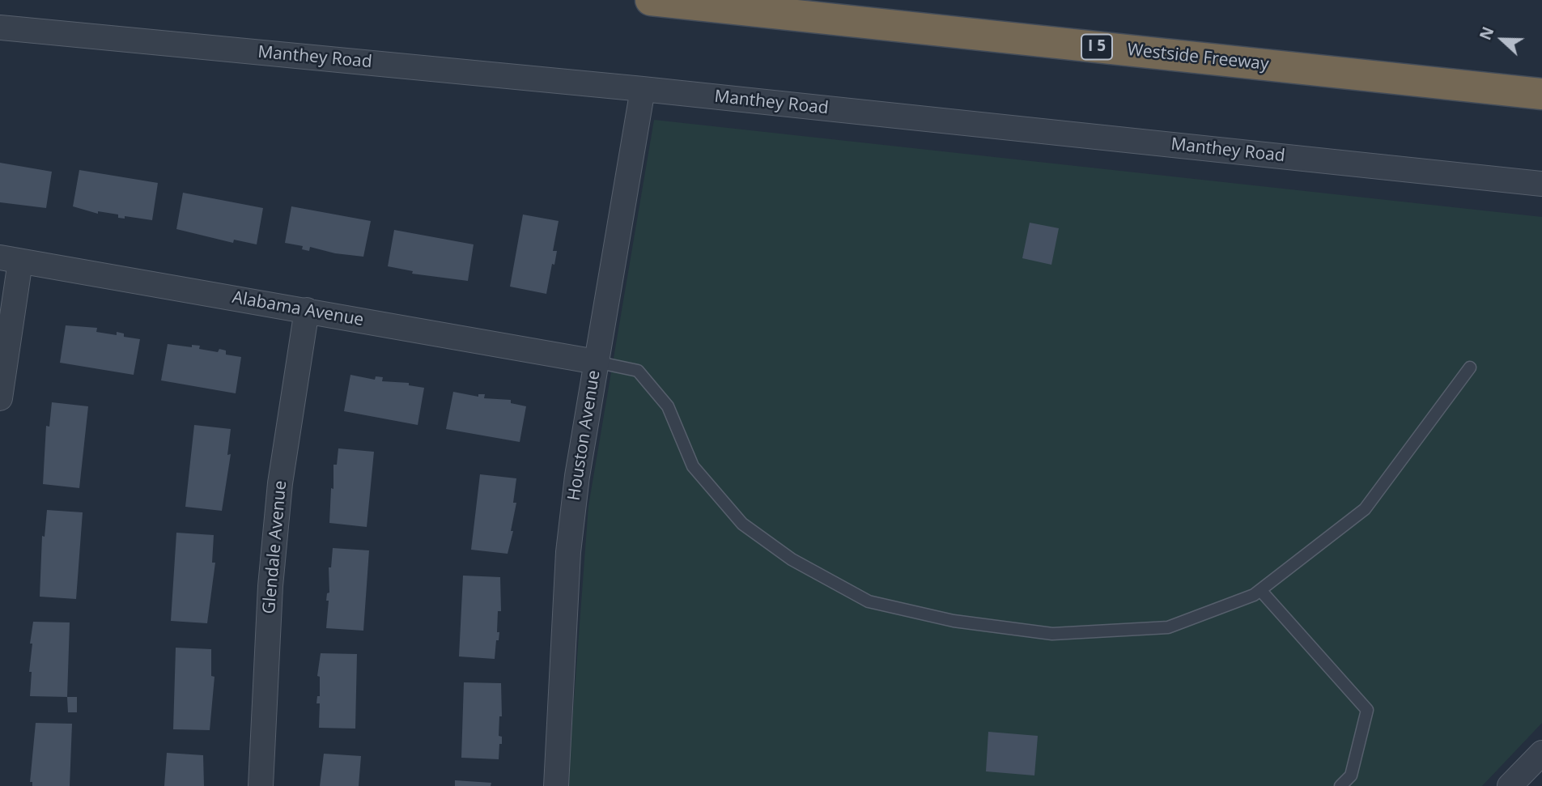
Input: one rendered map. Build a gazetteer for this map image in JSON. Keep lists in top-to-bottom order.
{
  "streets": {
    "highway": ["I 5", "Westside Freeway"],
    "street": [
      "Manthey Road",
      "Alabama Avenue",
      "Houston Avenue",
      "Glendale Avenue"
    ]
  },
  "crossings": [
    ["Manthey Road", "Houston Avenue"],
    ["Alabama Avenue", "Houston Avenue"],
    ["Alabama Avenue", "Glendale Avenue"]
  ],
  "north": "left"
}
